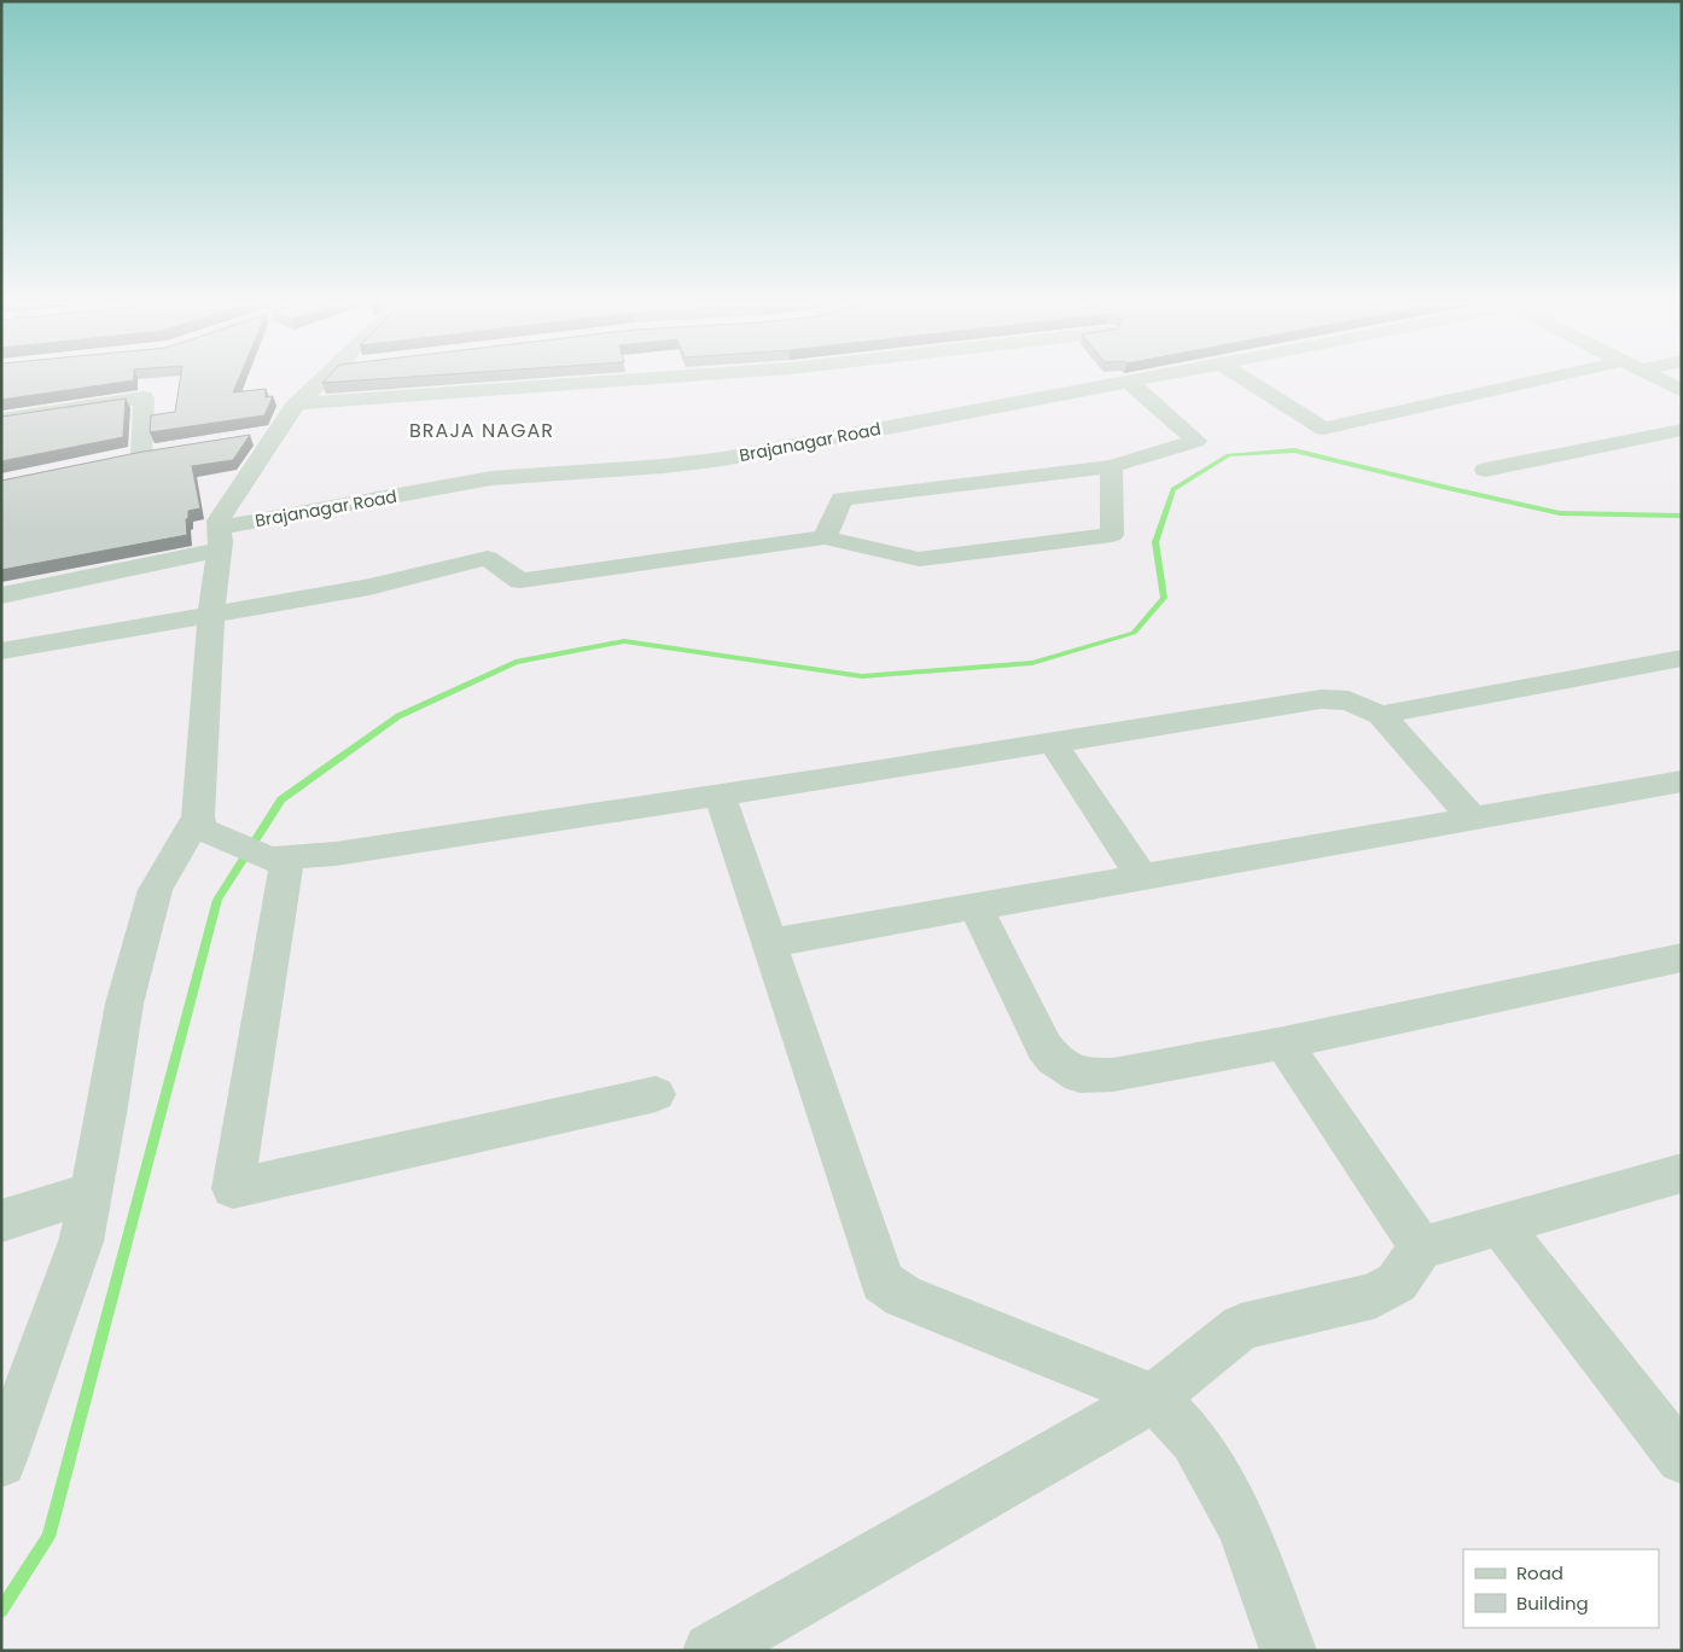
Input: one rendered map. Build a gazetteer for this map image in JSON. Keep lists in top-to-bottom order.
{
  "streets": {
    "street": ["Brajanagar Road"]
  },
  "districts": ["BRAJA NAGAR"],
  "legend": ["Road", "Building"]
}
